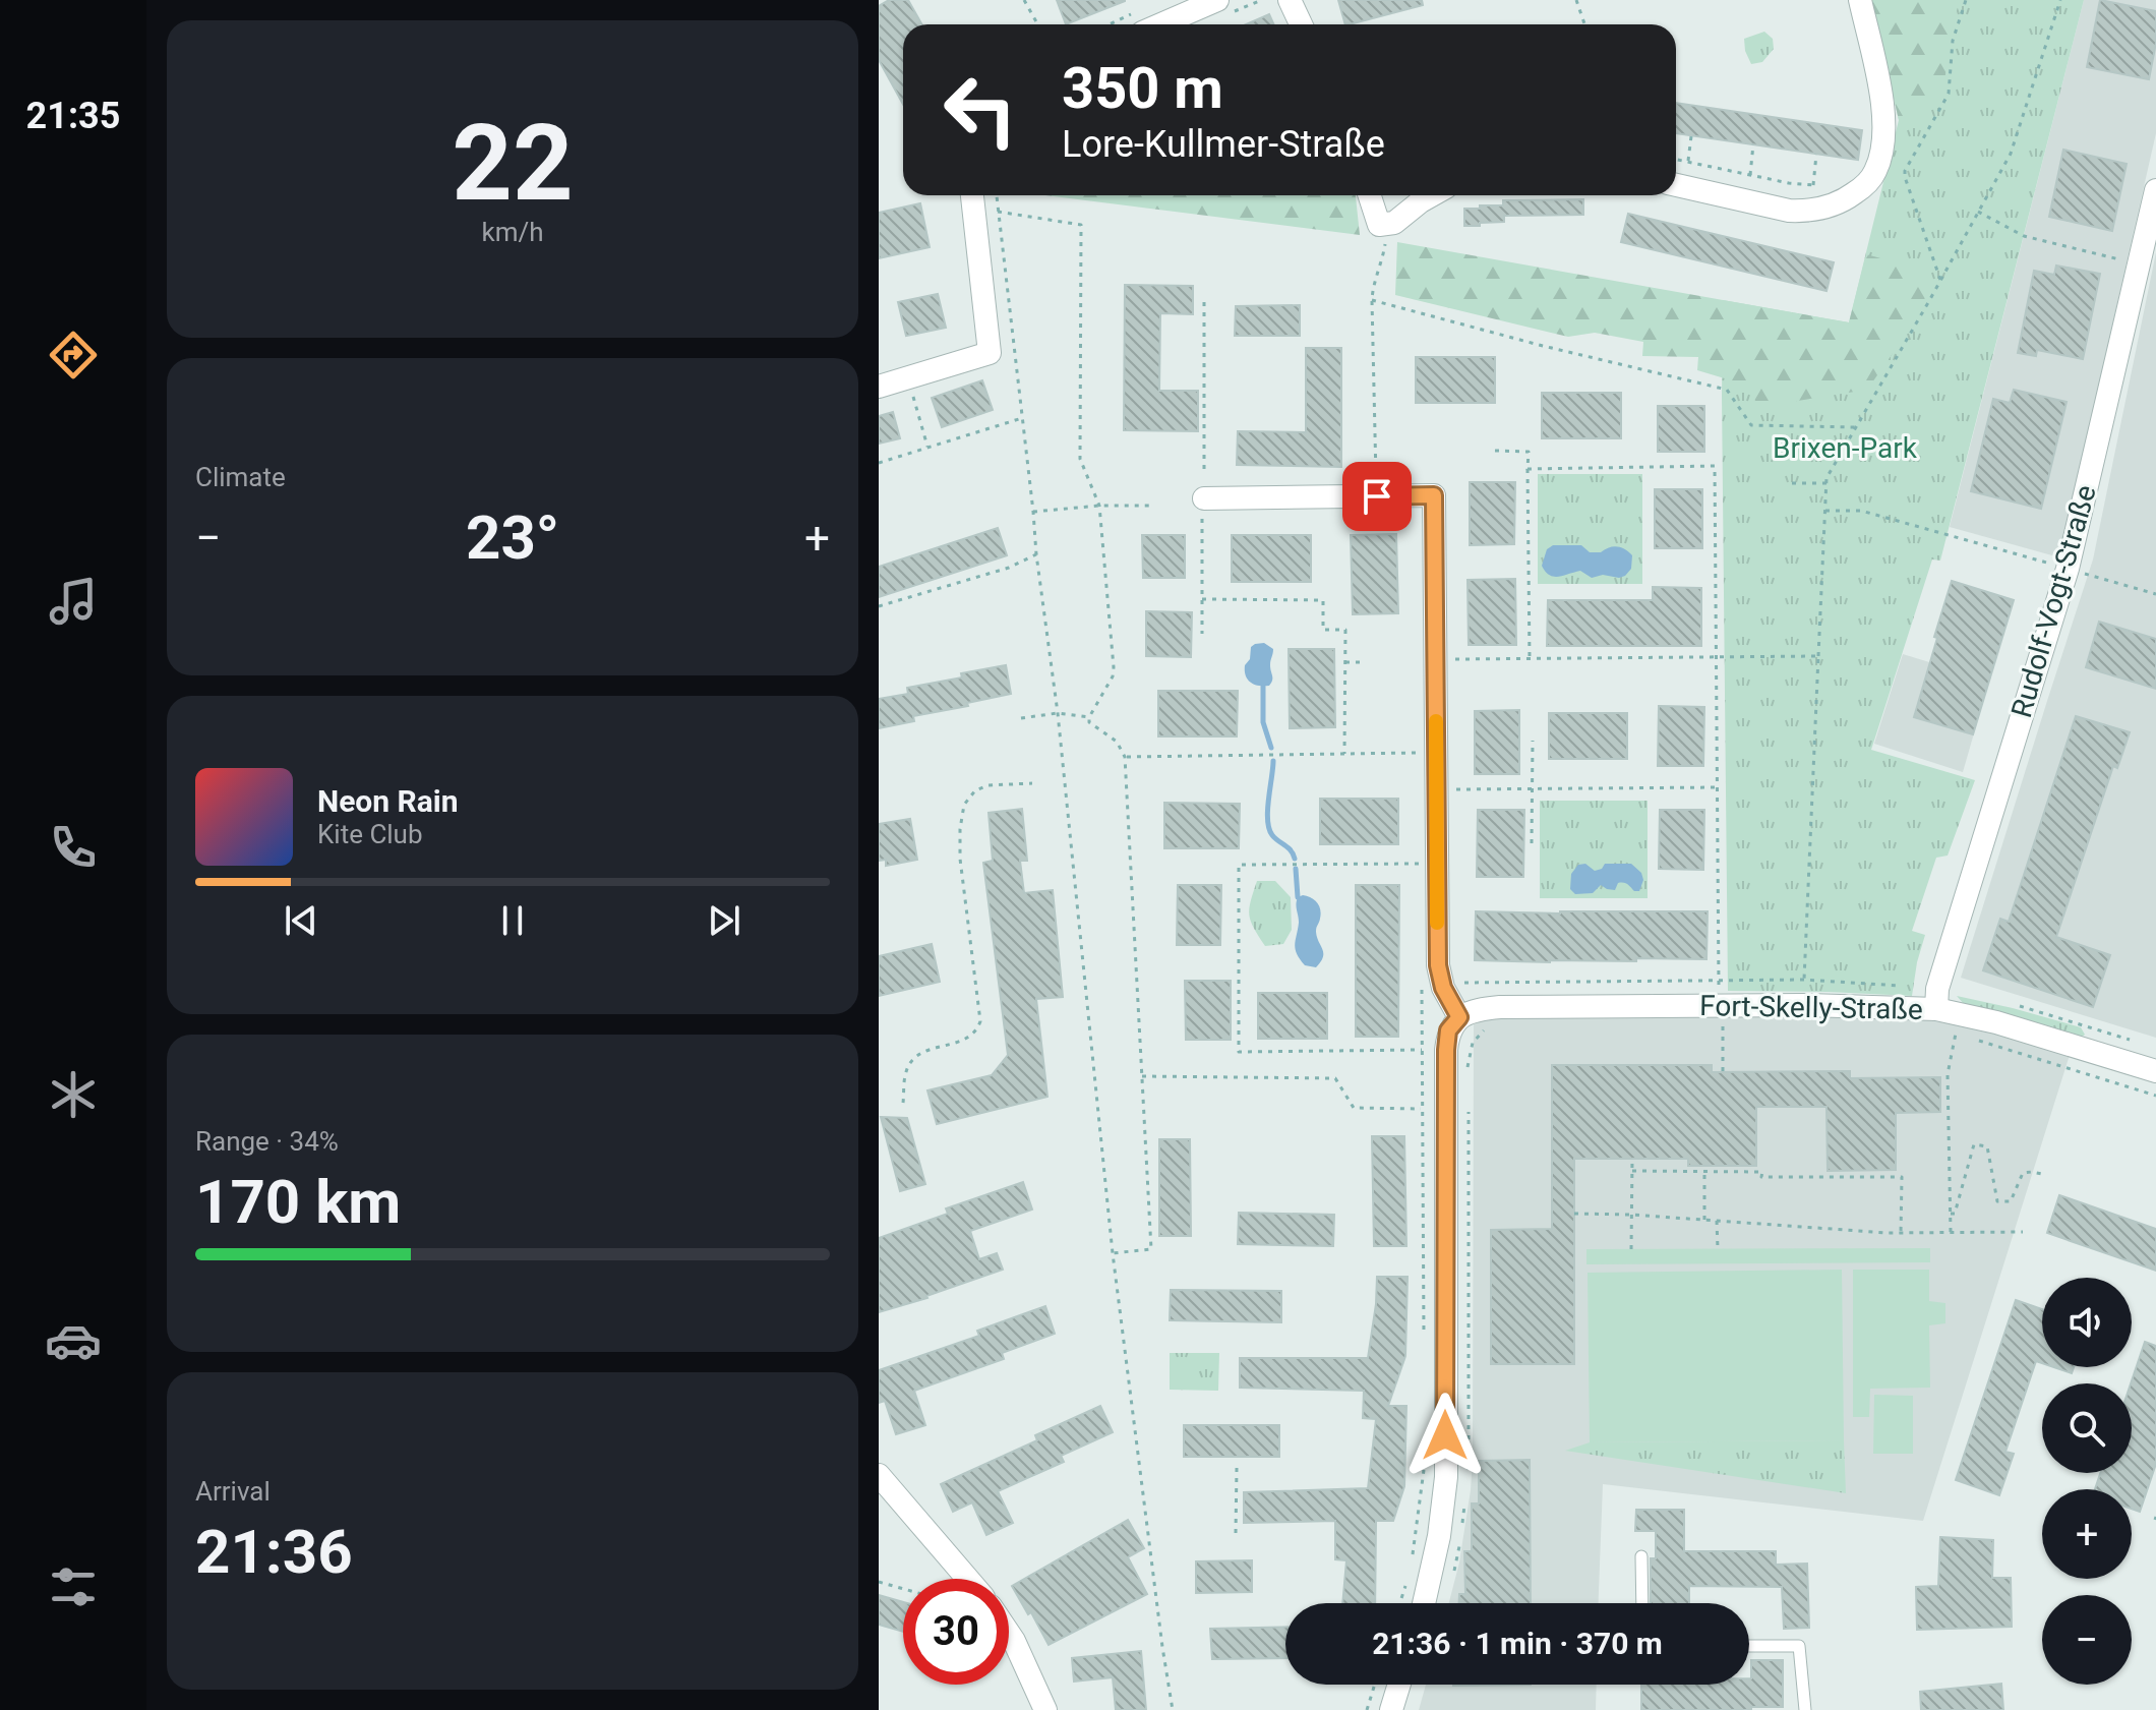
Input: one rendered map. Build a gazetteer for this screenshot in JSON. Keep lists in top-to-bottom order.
{
  "streets": {
    "street": ["Rudolf-Vogt-Straße", "Fort-Skelly-Straße"]
  },
  "crossings": [
    ["Rudolf-Vogt-Straße", "Fort-Skelly-Straße"]
  ],
  "parks": ["Brixen-Park"],
  "page": {
    "tabs": "21:35",
    "tile": [
      ["22", "km/h"],
      "Climate",
      ["Range · 34%", "170 km"],
      ["Arrival", "21:36"]
    ],
    "turn": ["350 m", "Lore-Kullmer-Straße"],
    "heat": ["−", "23°", "+"],
    "song": ["Neon Rain", "Kite Club"],
    "map_buttons": ["+", "−"],
    "limit": "30",
    "trip": "21:36 · 1 min · 370 m"
  }
}
